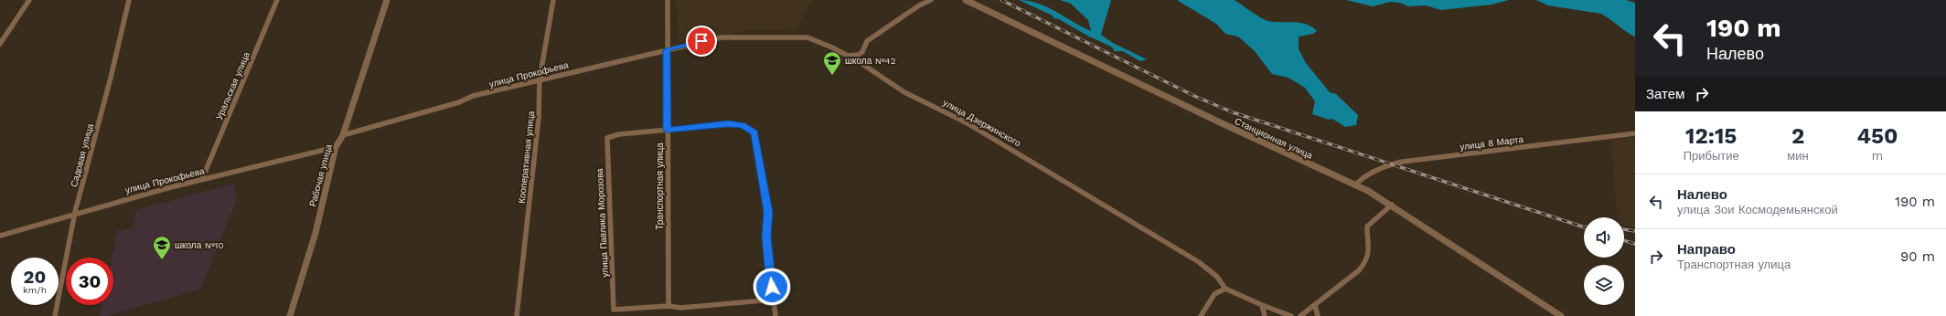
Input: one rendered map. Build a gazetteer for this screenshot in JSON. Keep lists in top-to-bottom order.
{
  "streets": {
    "street": [
      "улица Прокофьева",
      "Уральская улица",
      "улица Дзержинского",
      "Станционная улица",
      "улица 8 Марта",
      "Садовая улица",
      "Кооперативная улица",
      "Рабочая улица",
      "Транспортная улица",
      "улица Павлика Морозова"
    ]
  },
  "crossings": [
    ["улица Прокофьева", "Уральская улица"],
    ["улица Прокофьева", "улица Дзержинского"],
    ["улица Прокофьева", "Садовая улица"],
    ["улица Прокофьева", "Кооперативная улица"],
    ["улица Прокофьева", "Рабочая улица"],
    ["улица Прокофьева", "Транспортная улица"],
    ["Станционная улица", "улица 8 Марта"],
    ["Транспортная улица", "улица Павлика Морозова"]
  ],
  "places": {
    "school or university": ["школа №42", "школа №10"]
  },
  "page": {
    "turn": ["190 m", "Налево"],
    "then": "Затем",
    "eta": [
      "12:15",
      "Прибытие",
      "2",
      "мин",
      "450",
      "m"
    ],
    "list": [
      {
        "name": "Налево",
        "note": "улица Зои Космодемьянской",
        "value": "190 m"
      },
      {
        "name": "Направо",
        "note": "Транспортная улица",
        "value": "90 m"
      }
    ],
    "speed": "20 km/h",
    "limit": "30"
  }
}
